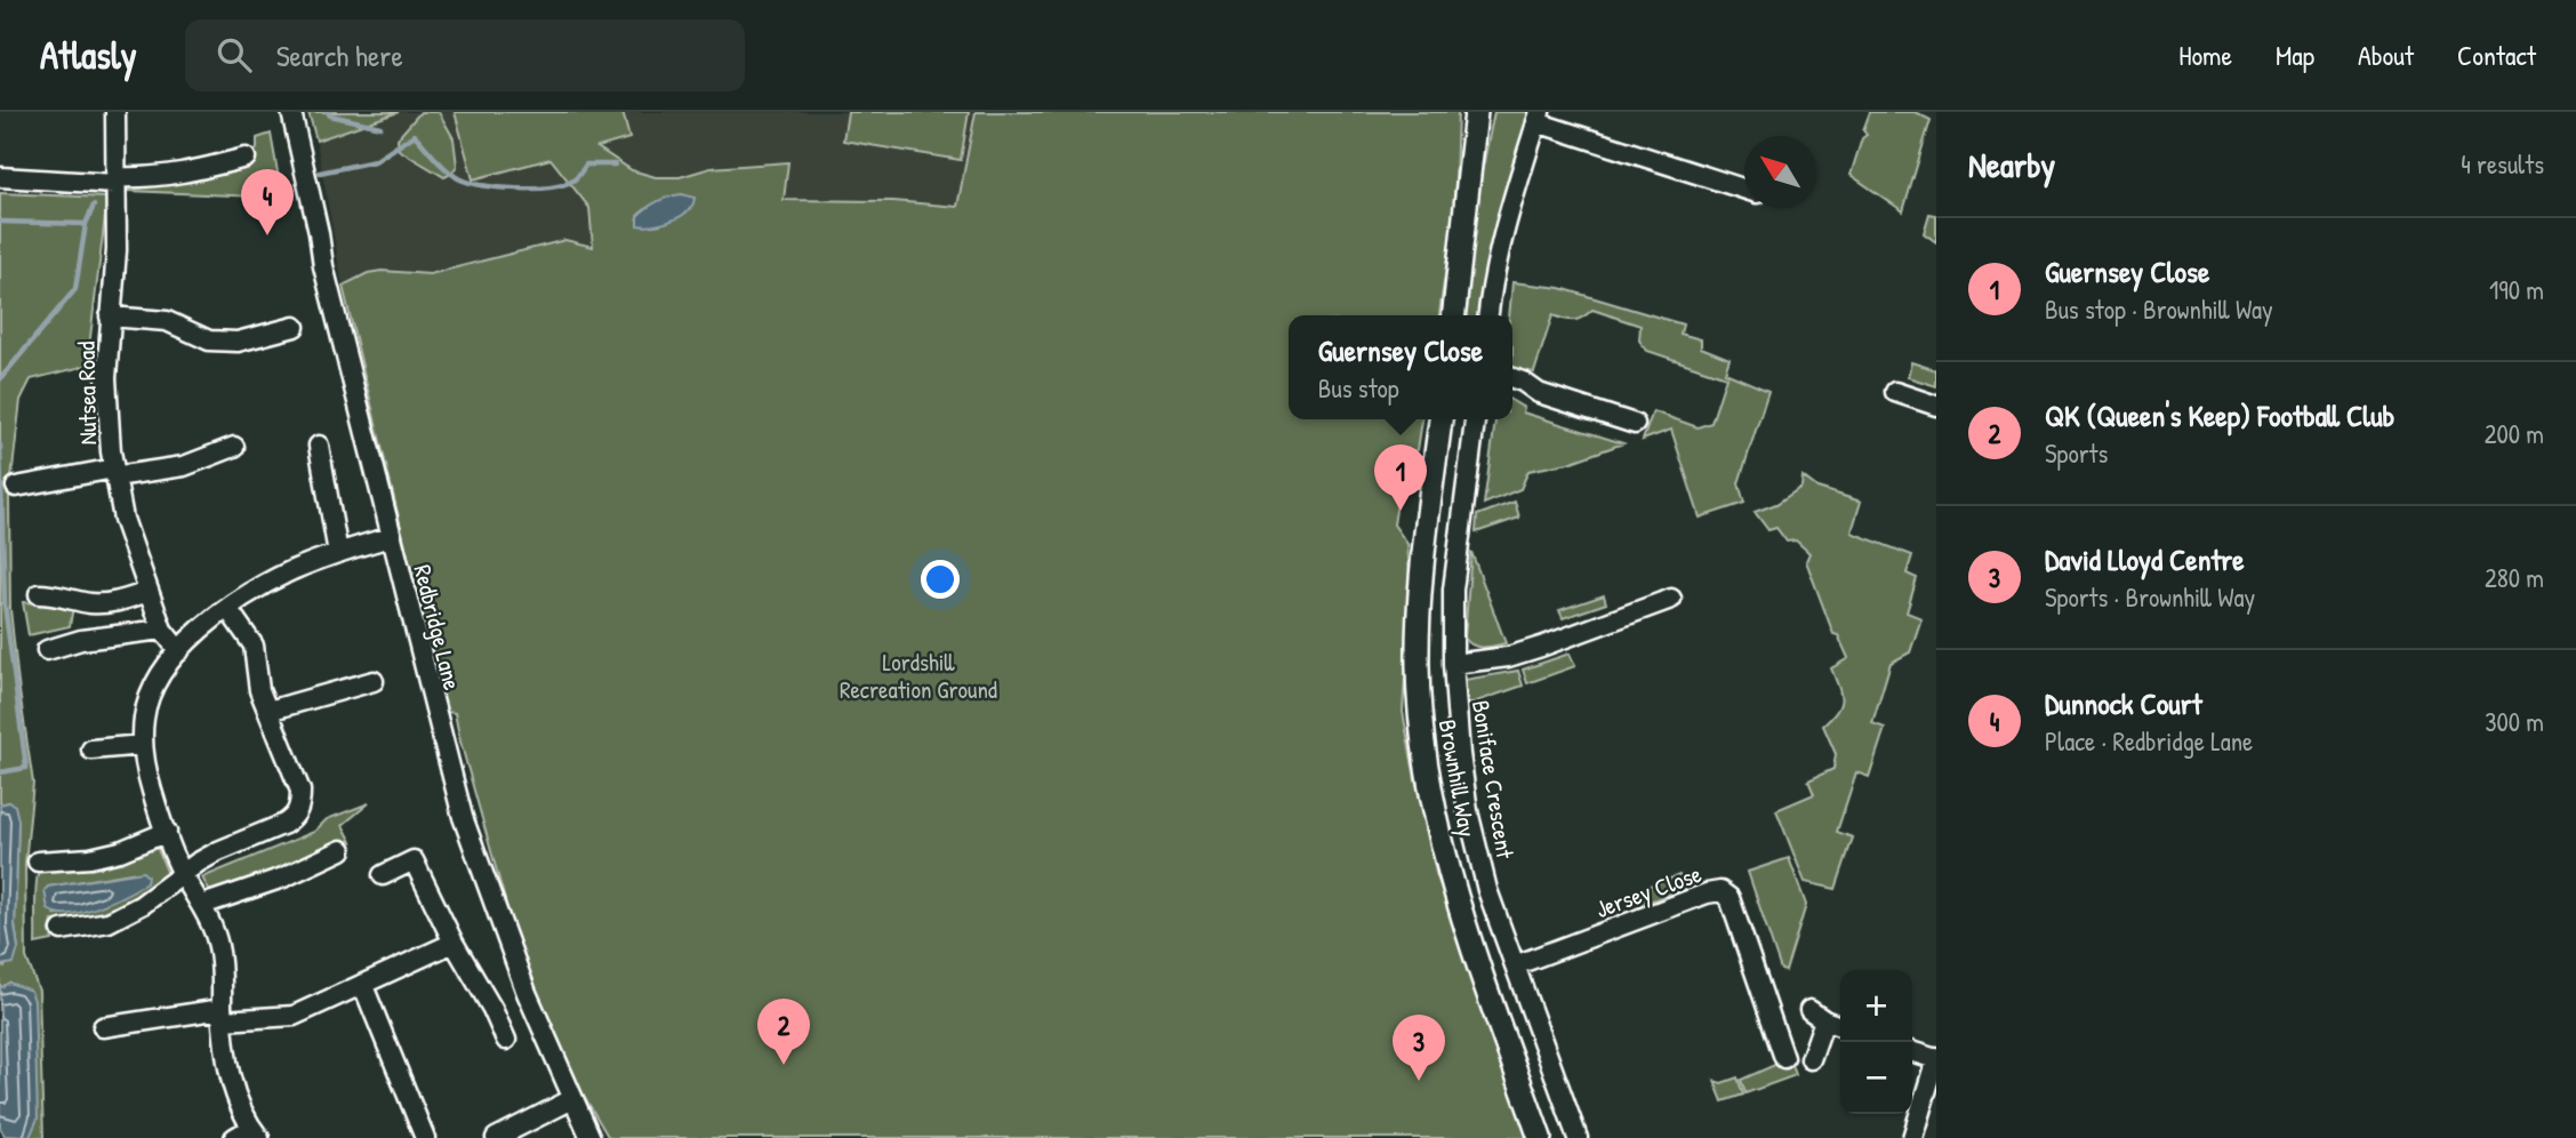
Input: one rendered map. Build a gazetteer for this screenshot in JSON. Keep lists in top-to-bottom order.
{
  "streets": {
    "street": [
      "Nutsea Road",
      "Redbridge Lane",
      "Brownhill Way",
      "Boniface Crescent",
      "Jersey Close"
    ]
  },
  "crossings": [
    ["Boniface Crescent", "Jersey Close"]
  ],
  "parks": ["Lordshill Recreation Ground"],
  "north": "top left",
  "page": {
    "header": "Atlasly",
    "search": "Search here",
    "nav": [
      "Home",
      "Map",
      "About",
      "Contact"
    ],
    "heading": ["Nearby", "4 results"],
    "pins": [
      "4",
      "1",
      "2",
      "3"
    ],
    "list": [
      {
        "mark": "1",
        "name": "Guernsey Close",
        "note": "Bus stop · Brownhill Way",
        "value": "190 m"
      },
      {
        "mark": "2",
        "name": "QK (Queen's Keep) Football Club",
        "note": "Sports",
        "value": "200 m"
      },
      {
        "mark": "3",
        "name": "David Lloyd Centre",
        "note": "Sports · Brownhill Way",
        "value": "280 m"
      },
      {
        "mark": "4",
        "name": "Dunnock Court",
        "note": "Place · Redbridge Lane",
        "value": "300 m"
      }
    ],
    "popup": ["Guernsey Close", "Bus stop"],
    "map_buttons": ["+", "−"]
  }
}
